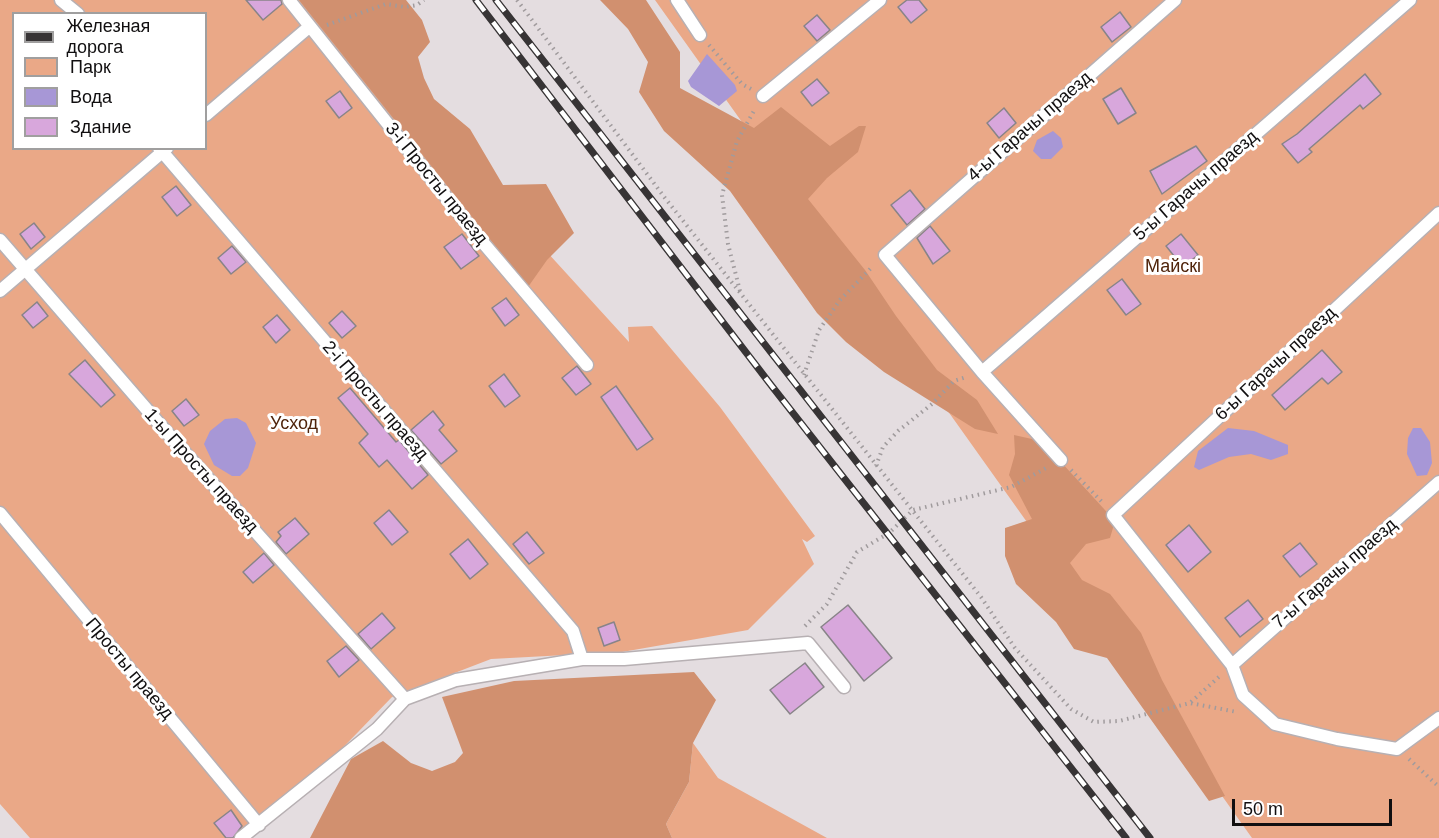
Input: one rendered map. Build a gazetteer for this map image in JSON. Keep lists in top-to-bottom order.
{
  "streets": {
    "lane": [
      "4-ы Гарачы праезд",
      "3-і Просты праезд",
      "5-ы Гарачы праезд",
      "6-ы Гарачы праезд",
      "2-і Просты праезд",
      "1-ы Просты праезд",
      "7-ы Гарачы праезд",
      "Просты праезд"
    ]
  },
  "parks": ["Майскі", "Усход"],
  "legend": [
    "Железная дорога",
    "Парк",
    "Вода",
    "Здание"
  ],
  "scale_bar": "50 m"
}
